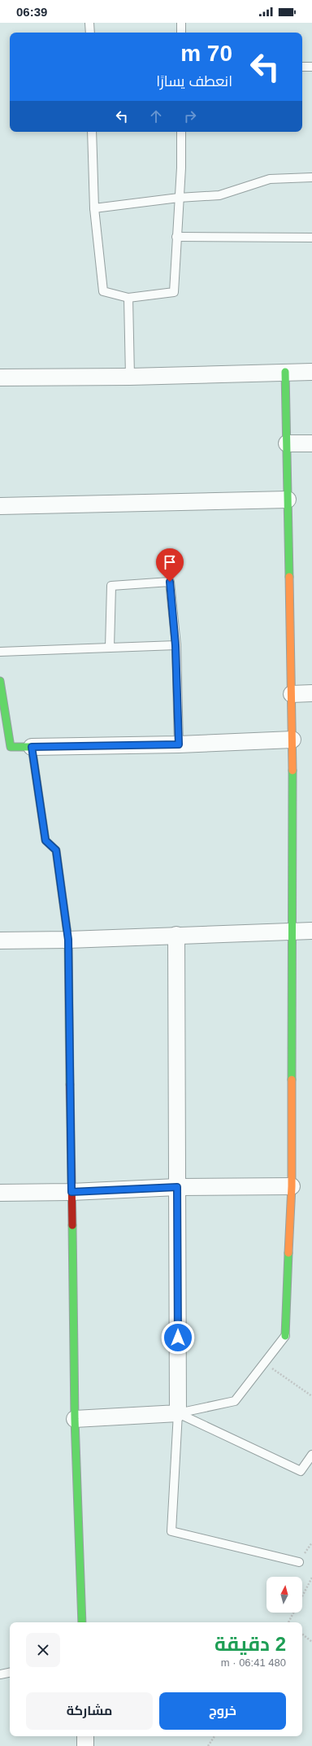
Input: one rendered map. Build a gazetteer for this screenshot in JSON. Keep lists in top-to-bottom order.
{
  "north": "top",
  "page": {
    "status": "06:39",
    "turn": ["70 m", "انعطف يسارًا"],
    "heading": ["2 دقيقة", "480 m · 06:41"],
    "buttons": ["خروج", "مشاركة"]
  }
}
